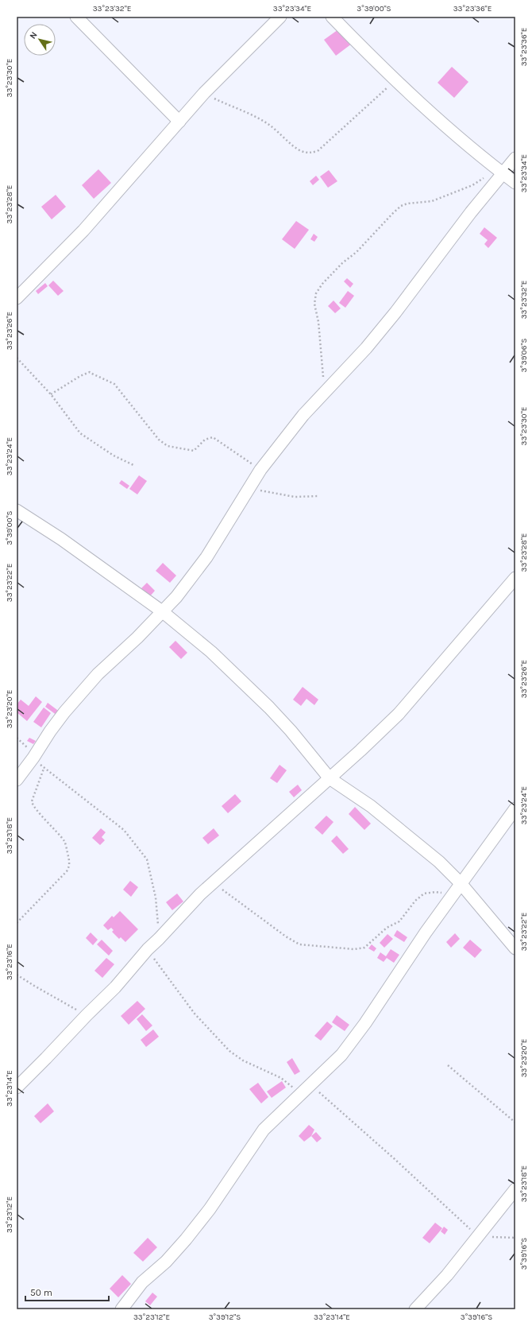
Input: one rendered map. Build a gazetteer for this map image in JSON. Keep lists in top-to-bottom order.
{
  "scale_bar": "50 m",
  "north": "top left",
  "coordinates": [
    "33°23'32\"E",
    "33°23'34\"E",
    "3°39'00\"S",
    "33°23'36\"E",
    "33°23'30\"E",
    "33°23'28\"E",
    "33°23'26\"E",
    "3°39'06\"S",
    "33°23'24\"E",
    "33°23'22\"E",
    "33°23'20\"E",
    "33°23'18\"E",
    "33°23'16\"E",
    "33°23'14\"E",
    "33°23'12\"E",
    "3°39'16\"S",
    "3°39'12\"S"
  ]
}
